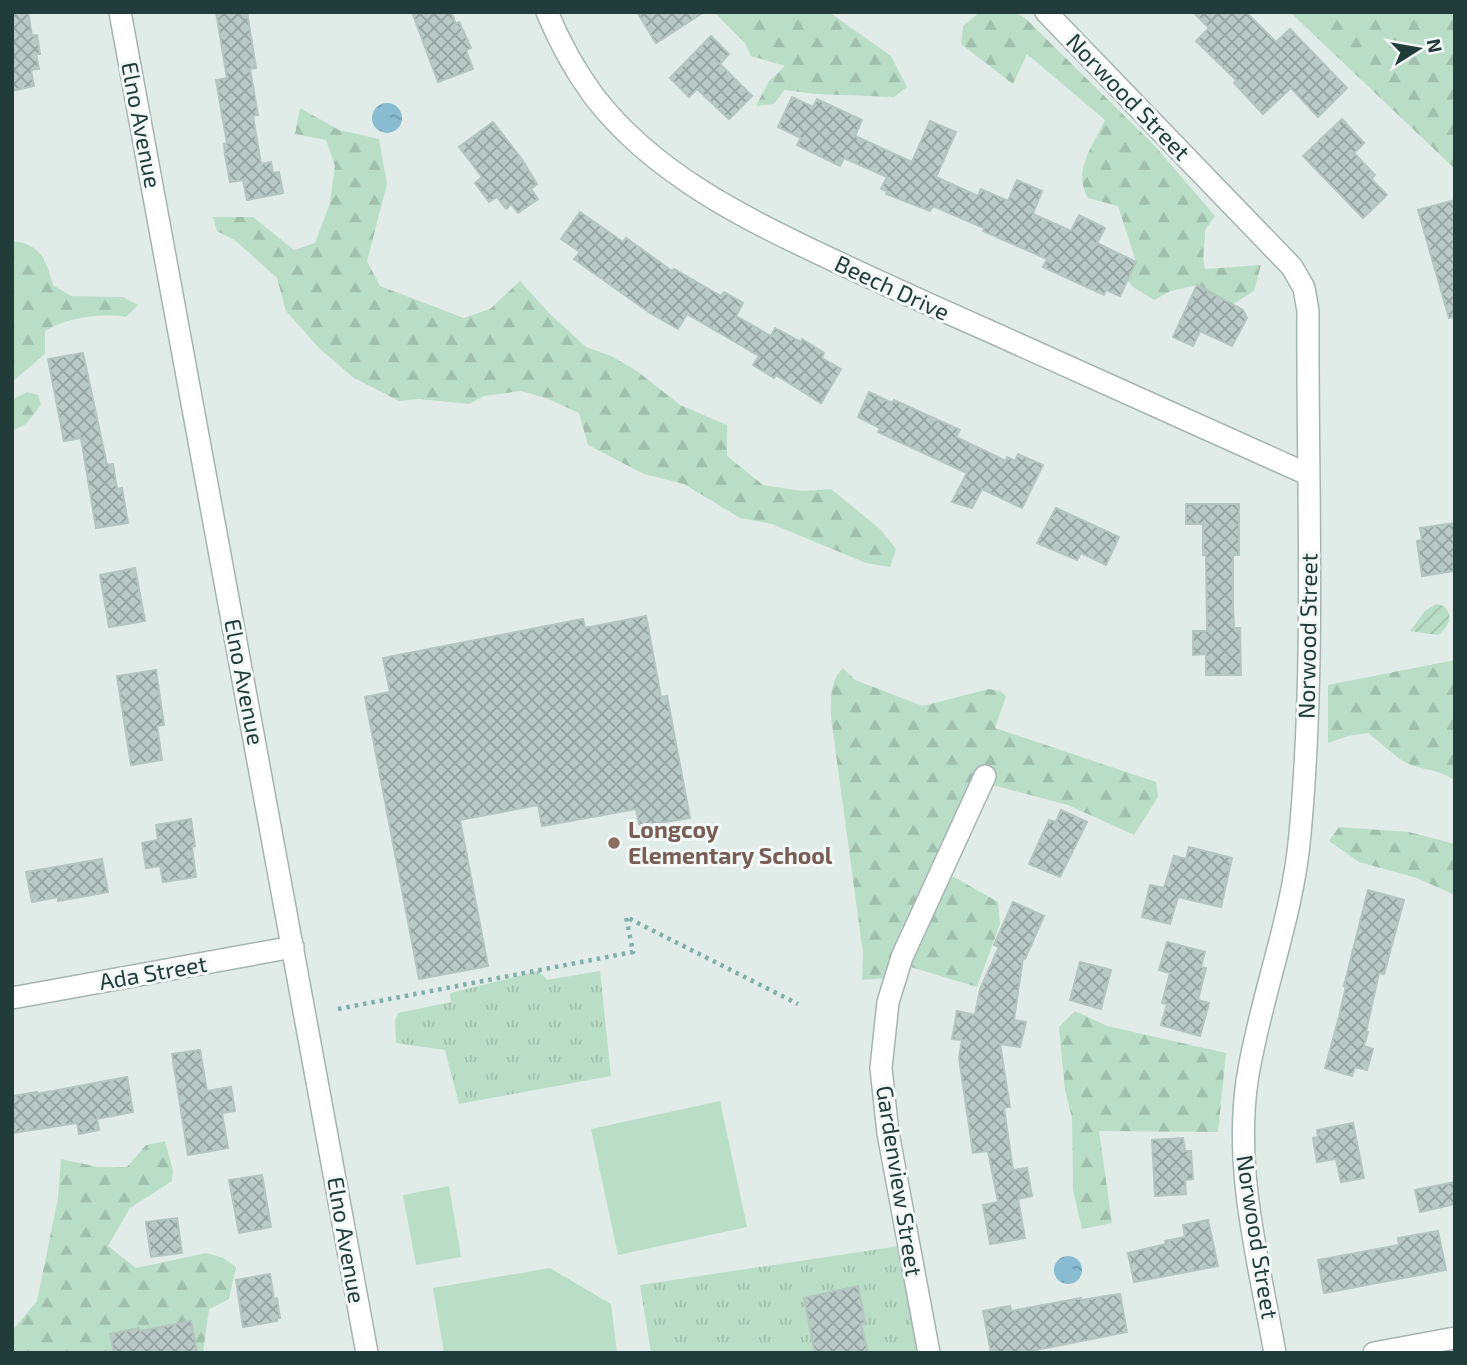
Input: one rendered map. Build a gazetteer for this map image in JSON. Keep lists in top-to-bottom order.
{
  "streets": {
    "street": [
      "Norwood Street",
      "Elno Avenue",
      "Beech Drive",
      "Ada Street",
      "Gardenview Street"
    ]
  },
  "crossings": [
    ["Norwood Street", "Beech Drive"],
    ["Elno Avenue", "Ada Street"]
  ],
  "places": ["Longcoy Elementary School"],
  "north": "right"
}
